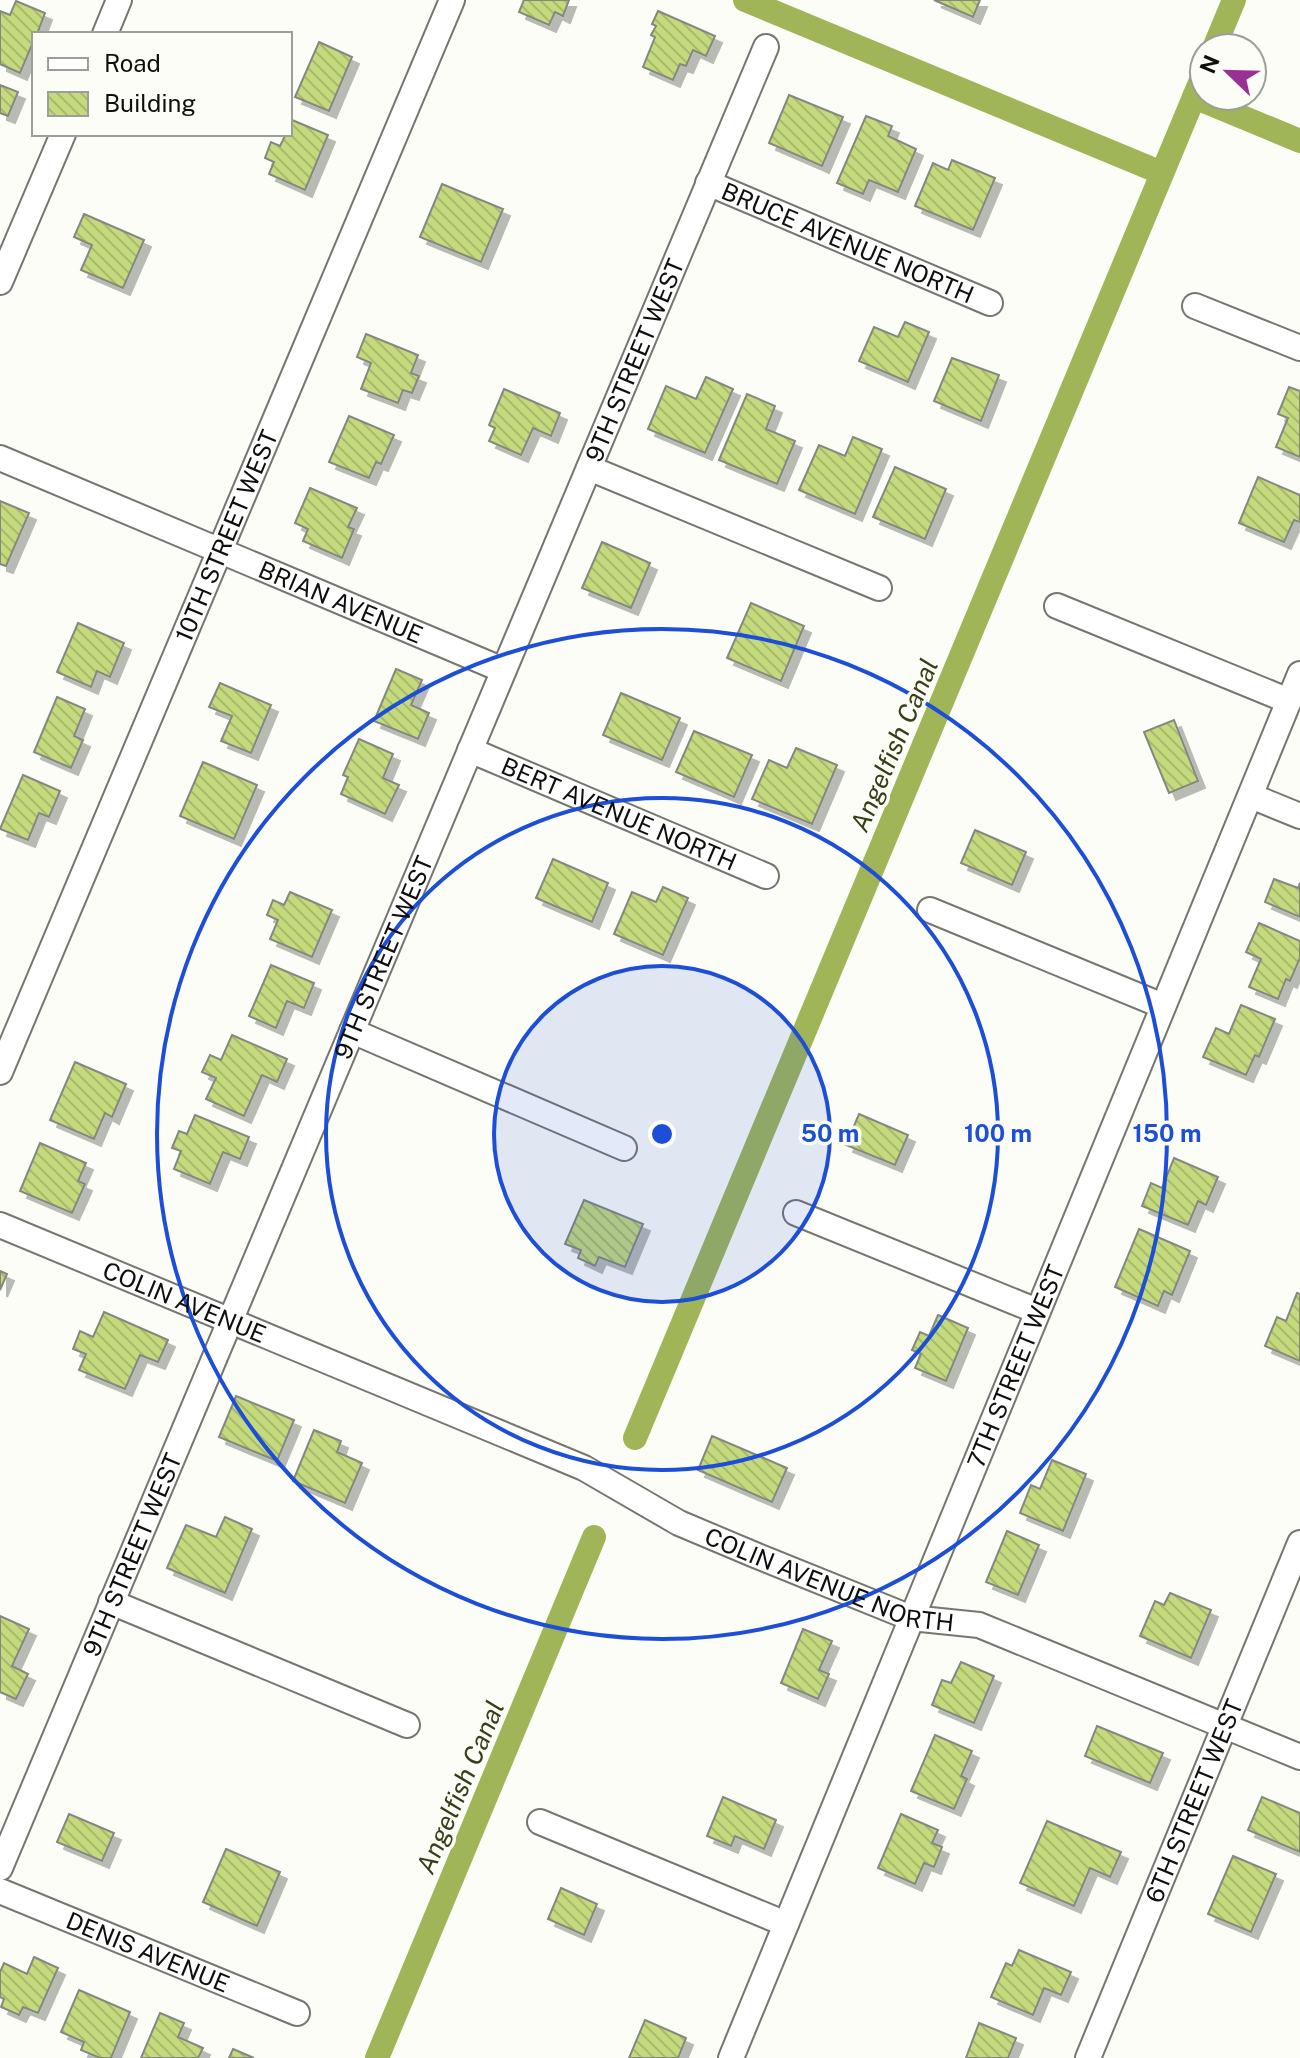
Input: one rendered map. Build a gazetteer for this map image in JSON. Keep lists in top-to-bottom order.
{
  "streets": {
    "street": [
      "BRUCE AVENUE NORTH",
      "9TH STREET WEST",
      "10TH STREET WEST",
      "BRIAN AVENUE",
      "BERT AVENUE NORTH",
      "COLIN AVENUE",
      "7TH STREET WEST",
      "COLIN AVENUE NORTH",
      "6TH STREET WEST",
      "DENIS AVENUE"
    ]
  },
  "crossings": [
    ["BRUCE AVENUE NORTH", "9TH STREET WEST"],
    ["9TH STREET WEST", "BRIAN AVENUE"],
    ["9TH STREET WEST", "BERT AVENUE NORTH"],
    ["9TH STREET WEST", "COLIN AVENUE"],
    ["10TH STREET WEST", "BRIAN AVENUE"],
    ["COLIN AVENUE", "COLIN AVENUE NORTH"],
    ["7TH STREET WEST", "COLIN AVENUE NORTH"],
    ["COLIN AVENUE NORTH", "6TH STREET WEST"]
  ],
  "water": ["Angelfish Canal"],
  "legend": ["Road", "Building"],
  "north": "top left",
  "rings": ["50 m", "100 m", "150 m"]
}
